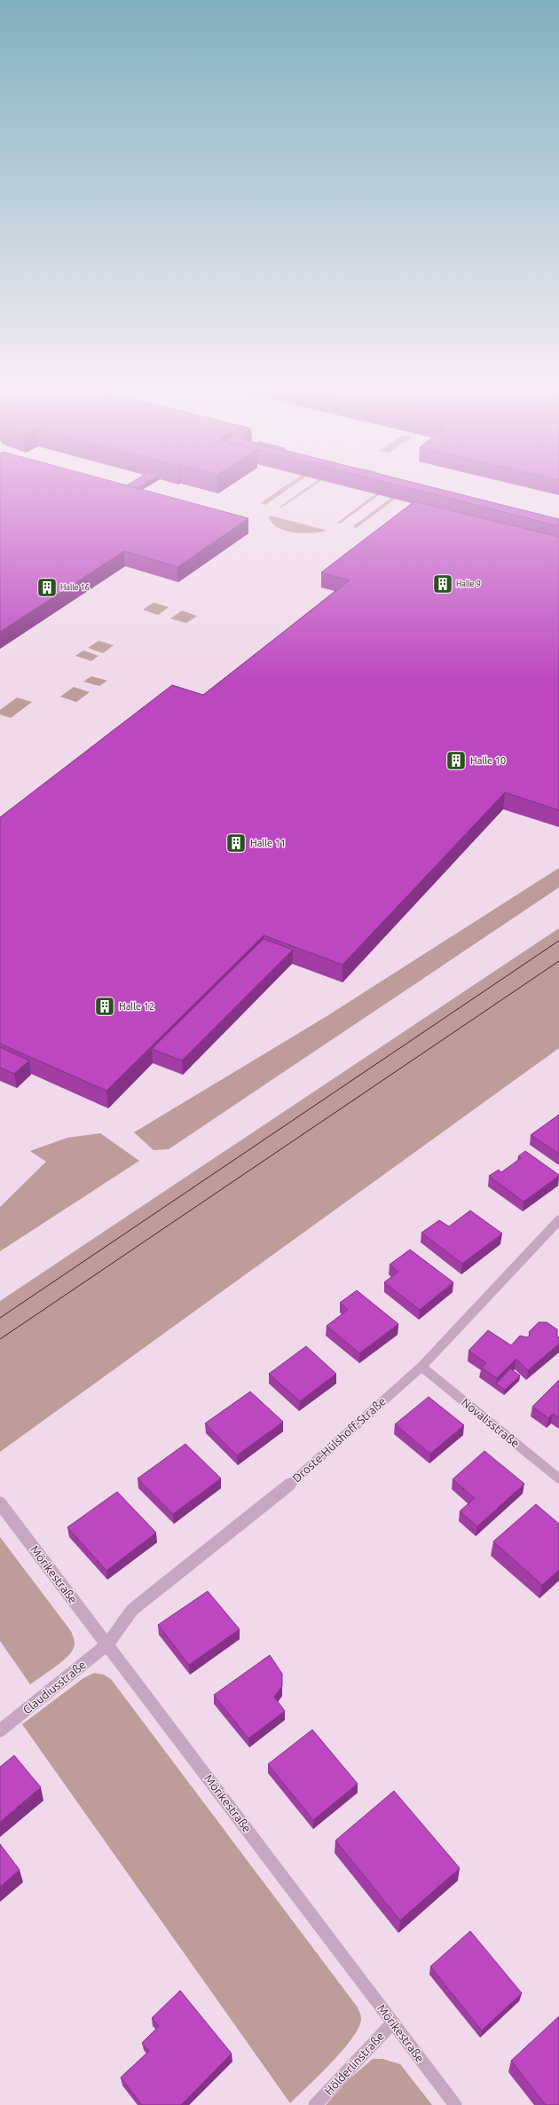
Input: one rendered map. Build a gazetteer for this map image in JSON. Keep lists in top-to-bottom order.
{
  "streets": {
    "street": [
      "Novalisstraße",
      "Droste-Hülshoff-Straße",
      "Mörikestraße",
      "Claudiusstraße",
      "Hölderlinstraße"
    ]
  },
  "crossings": [
    ["Novalisstraße", "Droste-Hülshoff-Straße"],
    ["Droste-Hülshoff-Straße", "Mörikestraße"],
    ["Droste-Hülshoff-Straße", "Claudiusstraße"],
    ["Mörikestraße", "Claudiusstraße"],
    ["Mörikestraße", "Hölderlinstraße"]
  ],
  "places": {
    "building": [
      "Halle 9",
      "Halle 16",
      "Halle 10",
      "Halle 11",
      "Halle 12"
    ]
  }
}
